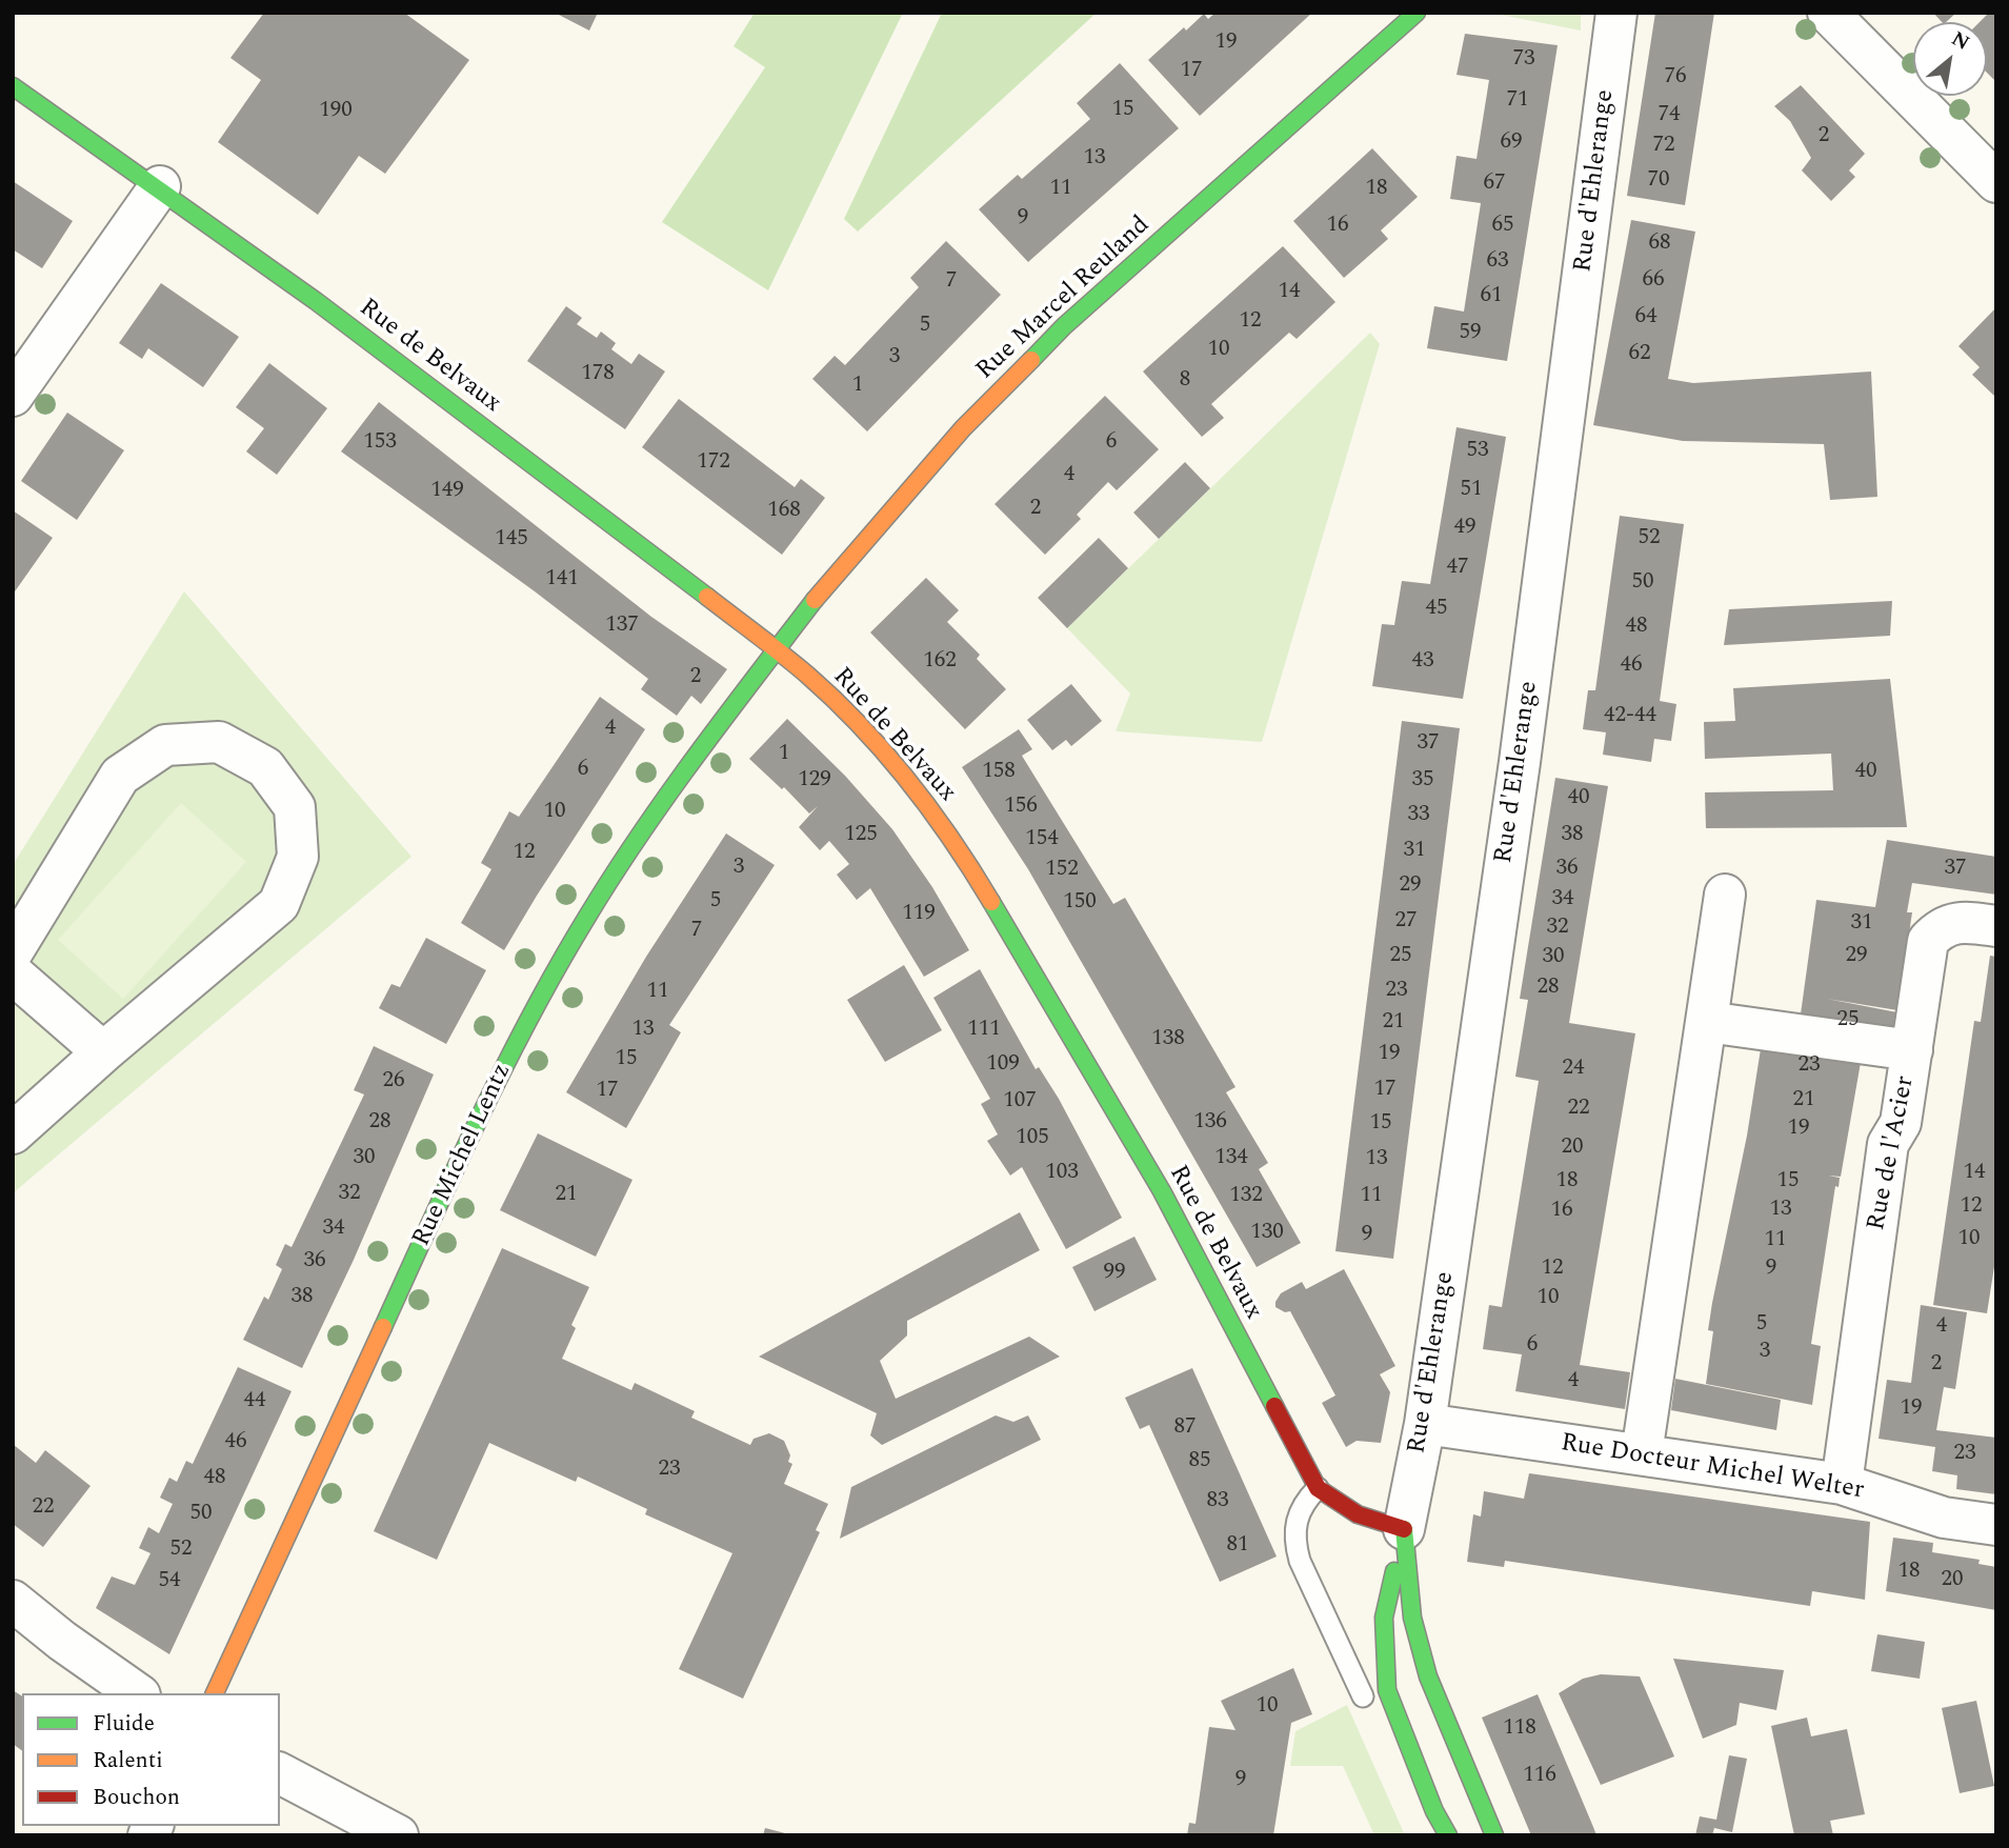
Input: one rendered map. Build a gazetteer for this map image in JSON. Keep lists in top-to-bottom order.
{
  "streets": {
    "street": [
      "Rue d'Ehlerange",
      "Rue Marcel Reuland",
      "Rue de Belvaux",
      "Rue de l'Acier",
      "Rue Michel Lentz",
      "Rue Docteur Michel Welter"
    ]
  },
  "crossings": [
    ["Rue d'Ehlerange", "Rue de Belvaux"],
    ["Rue d'Ehlerange", "Rue Docteur Michel Welter"],
    ["Rue Marcel Reuland", "Rue de Belvaux"],
    ["Rue Marcel Reuland", "Rue Michel Lentz"],
    ["Rue de Belvaux", "Rue Michel Lentz"],
    ["Rue de l'Acier", "Rue Docteur Michel Welter"]
  ],
  "house_numbers": [
    "19",
    "73",
    "17",
    "76",
    "71",
    "15",
    "190",
    "74",
    "2",
    "69",
    "72",
    "13",
    "70",
    "67",
    "11",
    "18",
    "9",
    "16",
    "65",
    "68",
    "63",
    "66",
    "7",
    "14",
    "61",
    "64",
    "12",
    "5",
    "59",
    "10",
    "62",
    "3",
    "178",
    "8",
    "1",
    "153",
    "6",
    "53",
    "172",
    "4",
    "51",
    "149",
    "2",
    "168",
    "49",
    "52",
    "145",
    "47",
    "141",
    "50",
    "45",
    "137",
    "48",
    "162",
    "43",
    "46",
    "2",
    "42-44",
    "4",
    "37",
    "1",
    "6",
    "158",
    "40",
    "129",
    "35",
    "40",
    "156",
    "10",
    "33",
    "125",
    "38",
    "154",
    "31",
    "12",
    "3",
    "36",
    "37",
    "152",
    "29",
    "34",
    "5",
    "150",
    "119",
    "27",
    "31",
    "32",
    "7",
    "25",
    "29",
    "30",
    "28",
    "23",
    "11",
    "25",
    "21",
    "13",
    "111",
    "138",
    "19",
    "15",
    "109",
    "23",
    "24",
    "26",
    "17",
    "17",
    "21",
    "107",
    "22",
    "28",
    "136",
    "15",
    "19",
    "105",
    "20",
    "30",
    "134",
    "13",
    "103",
    "14",
    "18",
    "15",
    "32",
    "21",
    "132",
    "11",
    "12",
    "13",
    "16",
    "34",
    "130",
    "9",
    "10",
    "11",
    "36",
    "12",
    "9",
    "99",
    "38",
    "10",
    "5",
    "4",
    "6",
    "3",
    "2",
    "4",
    "44",
    "19",
    "87",
    "46",
    "23",
    "85",
    "23",
    "48",
    "83",
    "22",
    "50",
    "81",
    "52",
    "18",
    "20",
    "54",
    "10",
    "118",
    "116",
    "9"
  ],
  "legend": ["Fluide", "Ralenti", "Bouchon"],
  "north": "top right"
}
